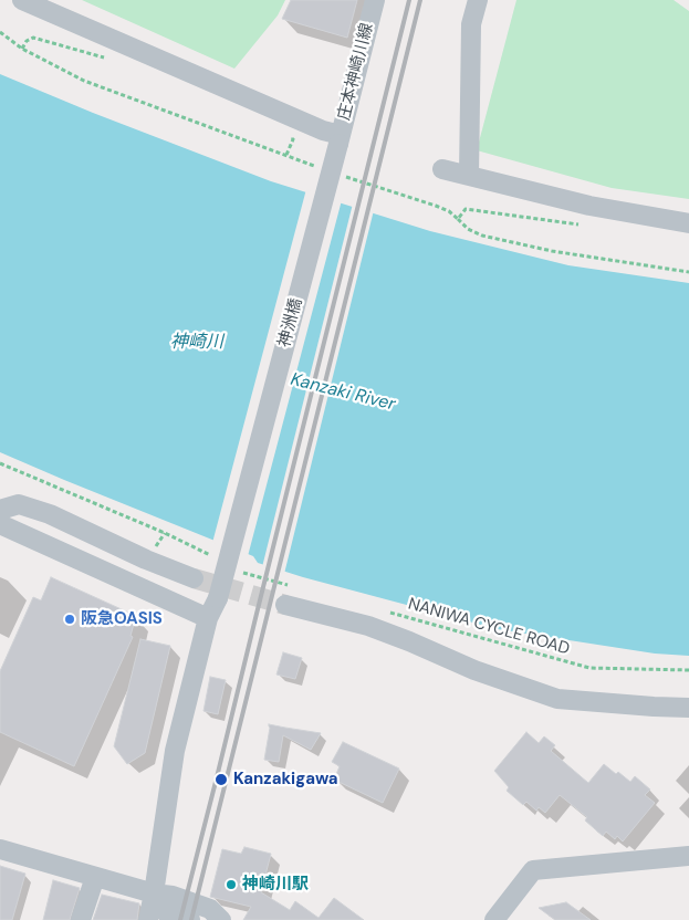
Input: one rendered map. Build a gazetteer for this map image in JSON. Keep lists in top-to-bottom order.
{
  "streets": {
    "street": ["庄本神崎川線", "神洲橋"],
    "path": ["NANIWA CYCLE ROAD"]
  },
  "crossings": [
    ["庄本神崎川線", "神洲橋"]
  ],
  "water": ["神崎川", "Kanzaki River"],
  "places": ["阪急OASIS", "Kanzakigawa", "神崎川駅"]
}
